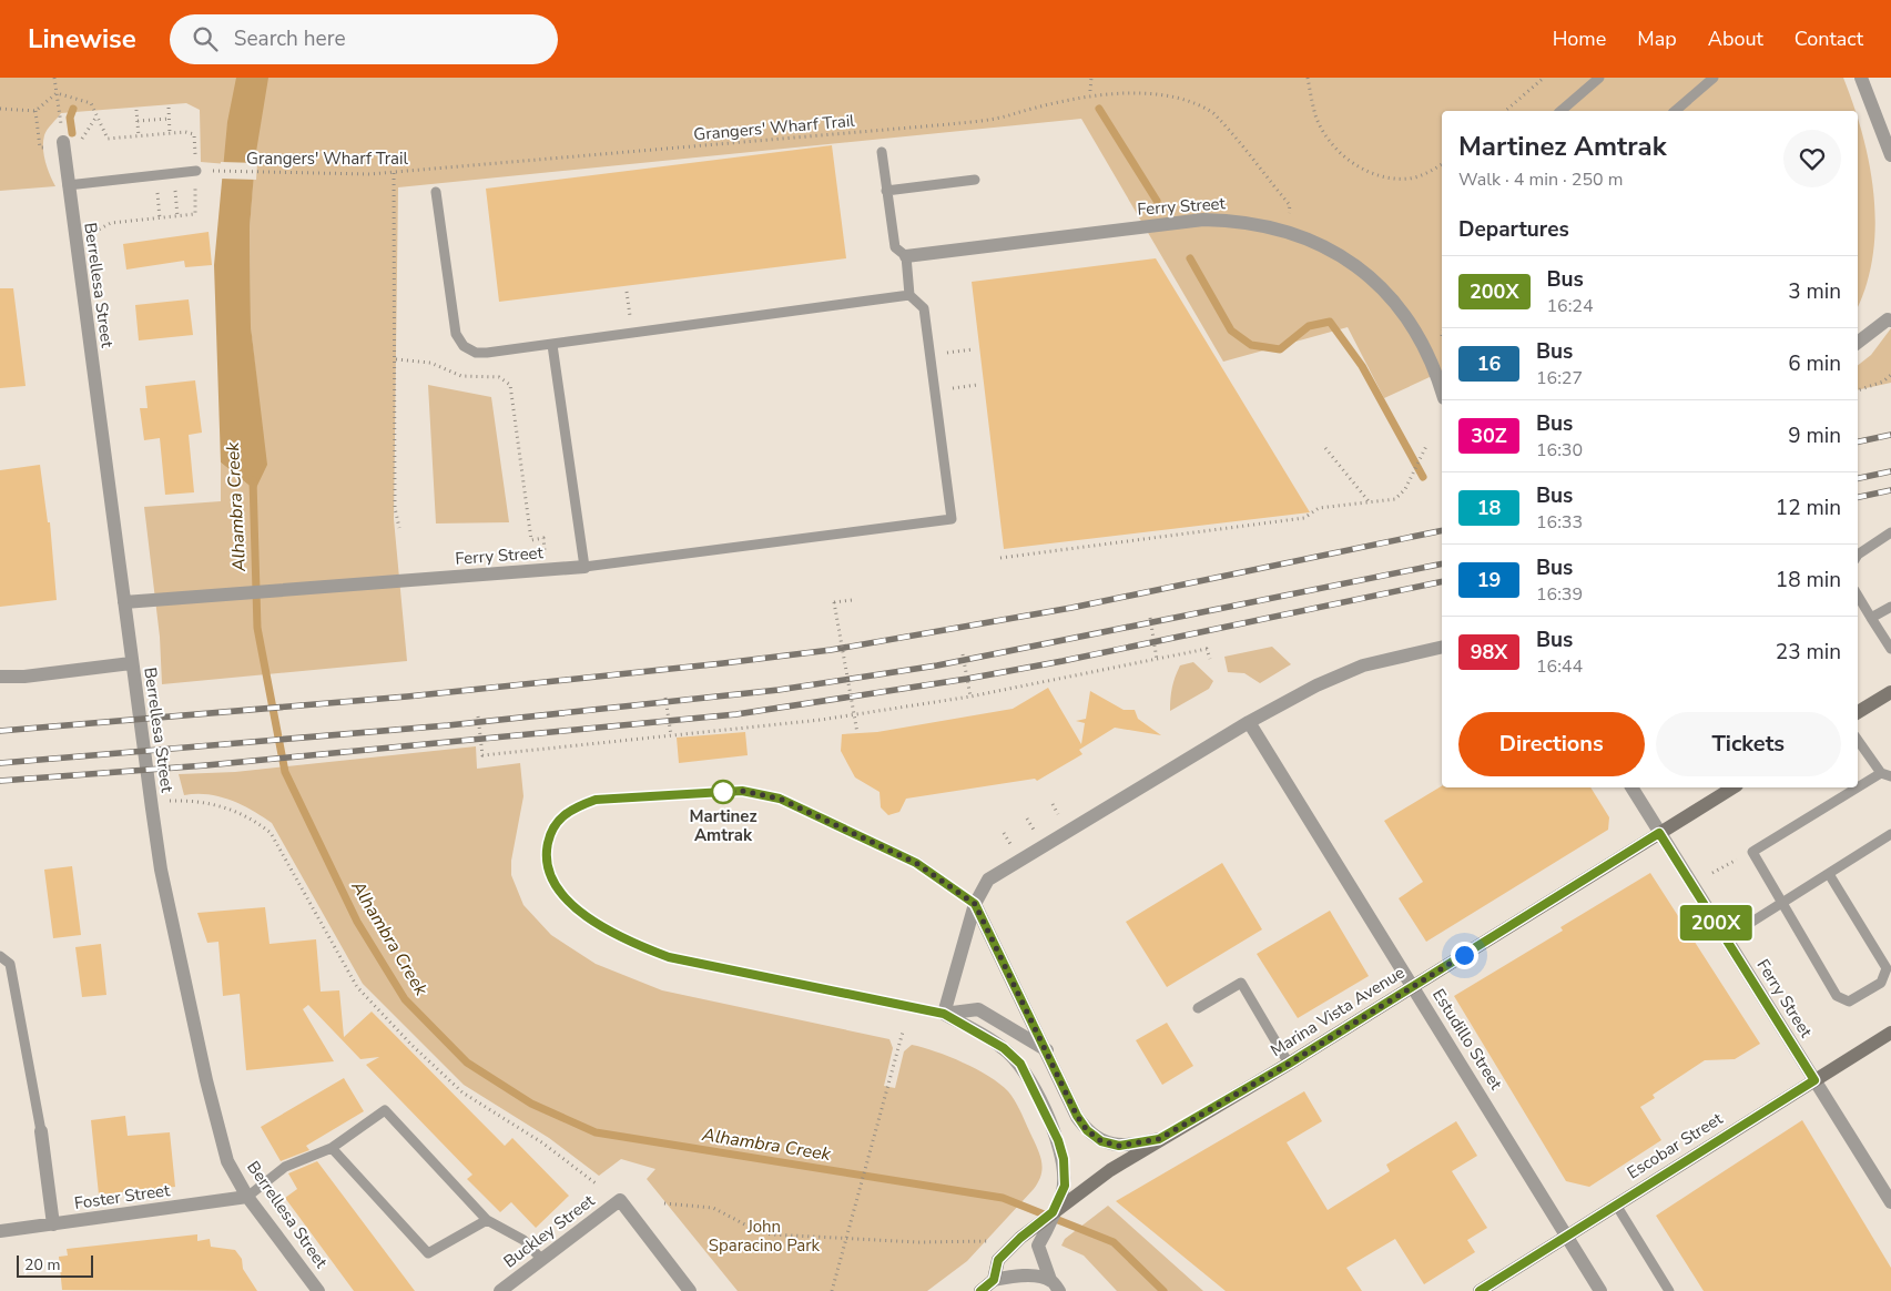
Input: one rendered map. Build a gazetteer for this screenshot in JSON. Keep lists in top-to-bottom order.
{
  "streets": {
    "main road": ["Marina Vista Avenue", "Escobar Street"],
    "street": [
      "Ferry Street",
      "Berrellesa Street",
      "Estudillo Street",
      "Foster Street",
      "Buckley Street"
    ],
    "path": ["Grangers' Wharf Trail"]
  },
  "crossings": [
    ["Ferry Street", "Berrellesa Street"],
    ["Ferry Street", "Marina Vista Avenue"],
    ["Ferry Street", "Escobar Street"],
    ["Berrellesa Street", "Foster Street"],
    ["Marina Vista Avenue", "Estudillo Street"],
    ["Estudillo Street", "Escobar Street"]
  ],
  "water": ["Alhambra Creek"],
  "parks": ["John Sparacino Park"],
  "places": ["Martinez Amtrak"],
  "lines": ["bus line 200X"],
  "scale_bar": "20 m",
  "page": {
    "header": "Linewise",
    "search": "Search here",
    "nav": [
      "Home",
      "Map",
      "About",
      "Contact"
    ],
    "on_map": "200X",
    "heading": [
      ["Martinez Amtrak", "Walk · 4 min · 250 m"],
      "Departures"
    ],
    "list": [
      {
        "mark": "200X",
        "name": "Bus",
        "note": "16:24",
        "value": "3 min"
      },
      {
        "mark": "16",
        "name": "Bus",
        "note": "16:27",
        "value": "6 min"
      },
      {
        "mark": "30Z",
        "name": "Bus",
        "note": "16:30",
        "value": "9 min"
      },
      {
        "mark": "18",
        "name": "Bus",
        "note": "16:33",
        "value": "12 min"
      },
      {
        "mark": "19",
        "name": "Bus",
        "note": "16:39",
        "value": "18 min"
      },
      {
        "mark": "98X",
        "name": "Bus",
        "note": "16:44",
        "value": "23 min"
      }
    ],
    "buttons": ["Directions", "Tickets"],
    "scale": "20 m"
  }
}
